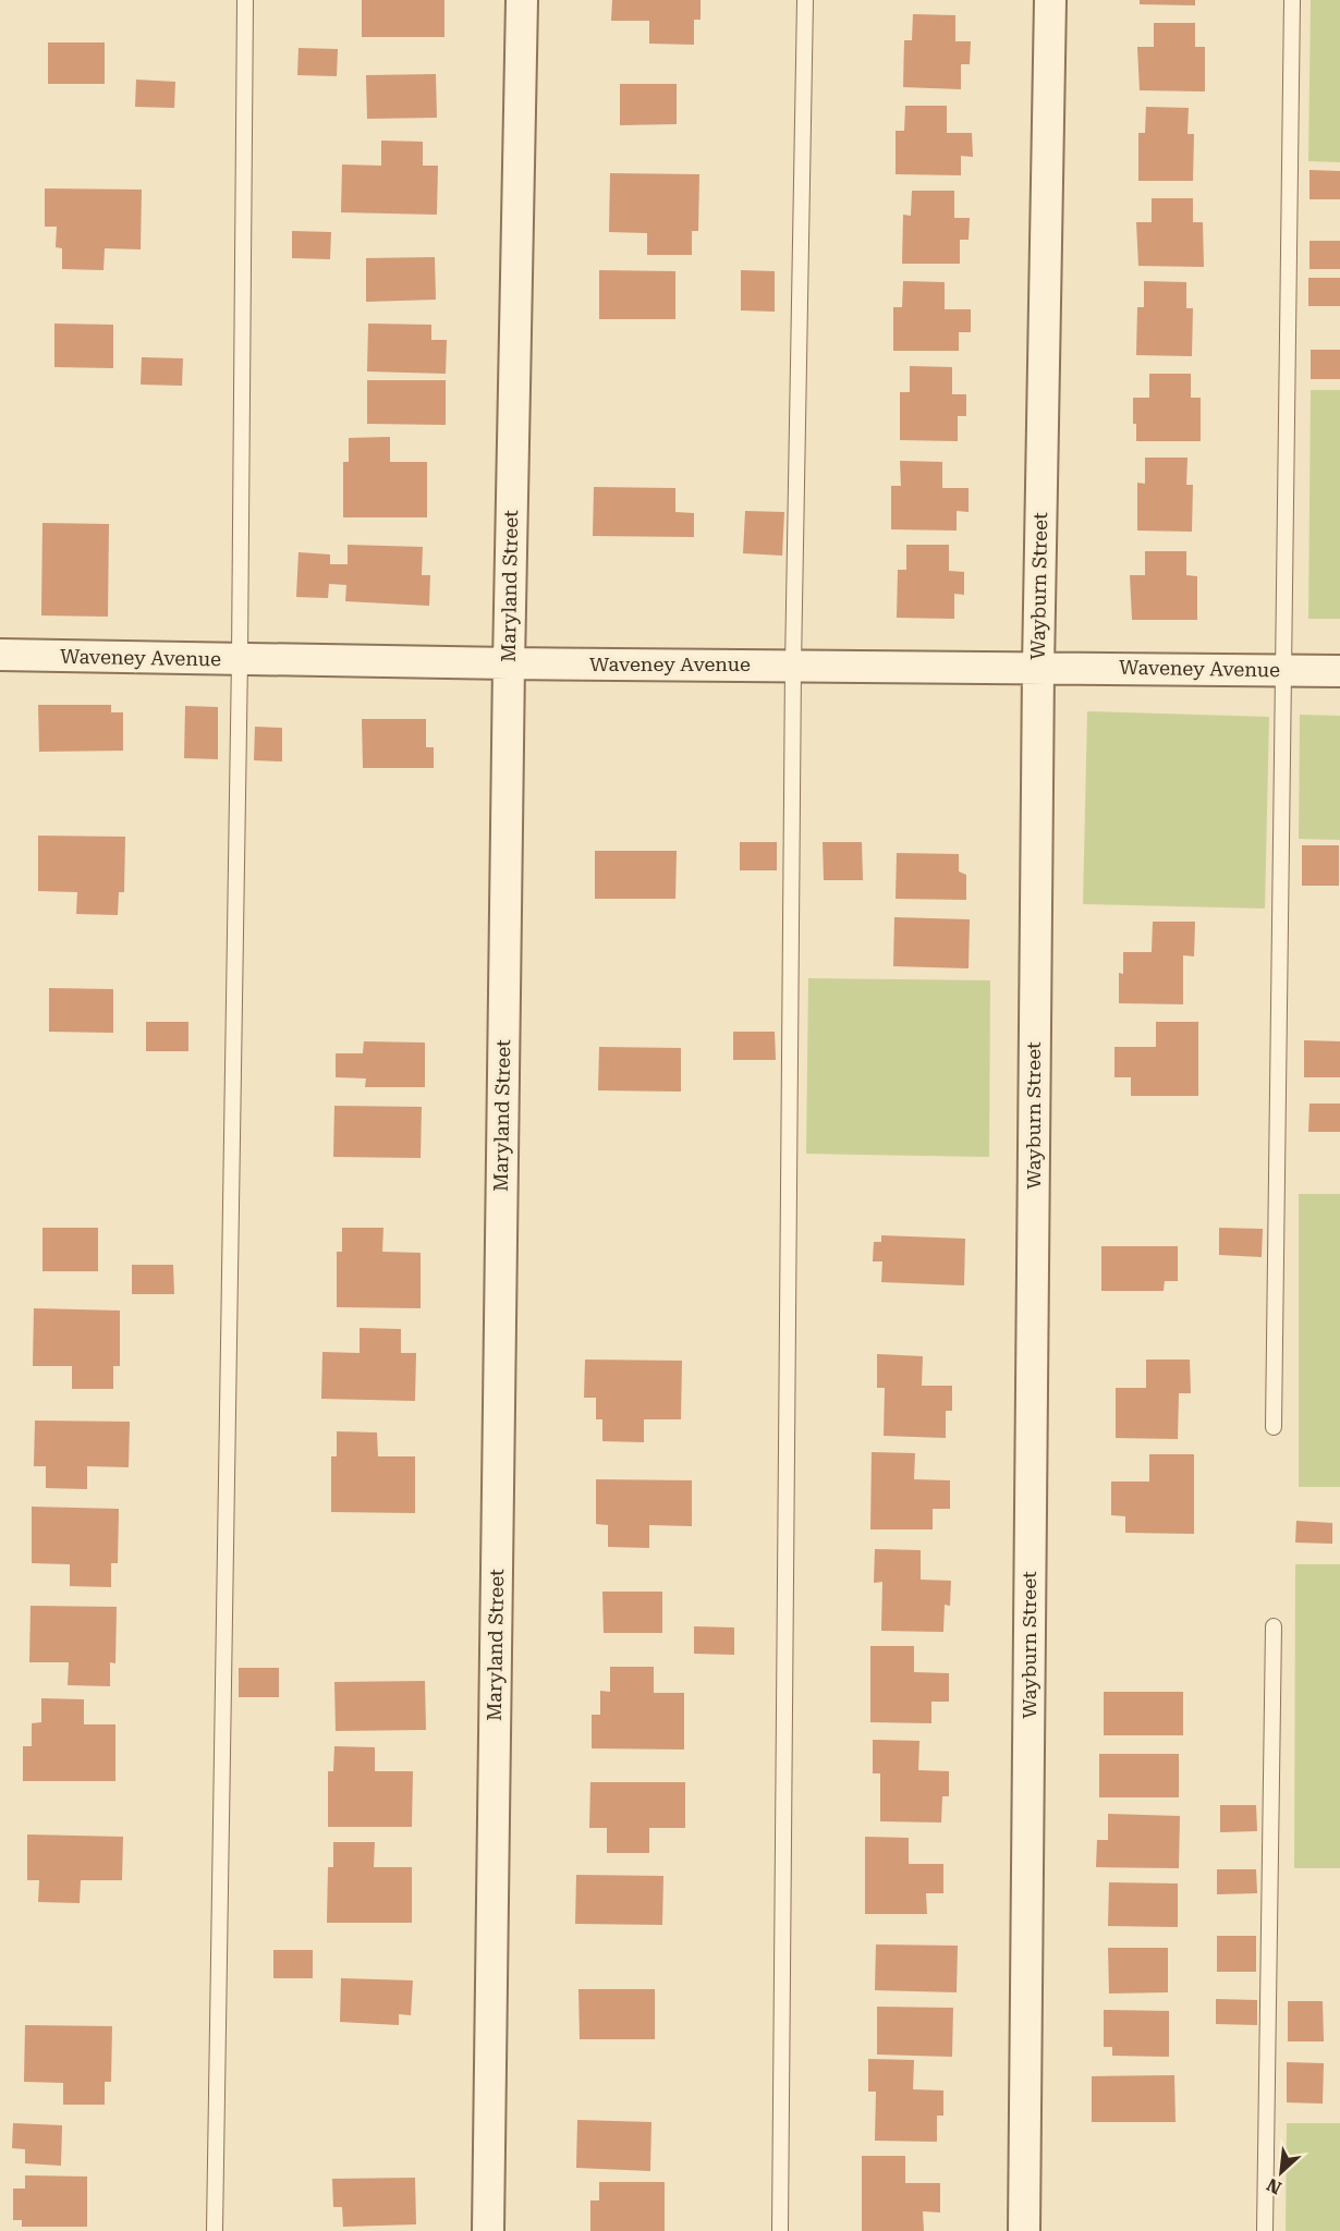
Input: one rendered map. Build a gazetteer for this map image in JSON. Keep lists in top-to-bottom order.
{
  "streets": {
    "street": ["Maryland Street", "Wayburn Street", "Waveney Avenue"]
  },
  "crossings": [
    ["Maryland Street", "Waveney Avenue"],
    ["Wayburn Street", "Waveney Avenue"]
  ],
  "north": "bottom left"
}
